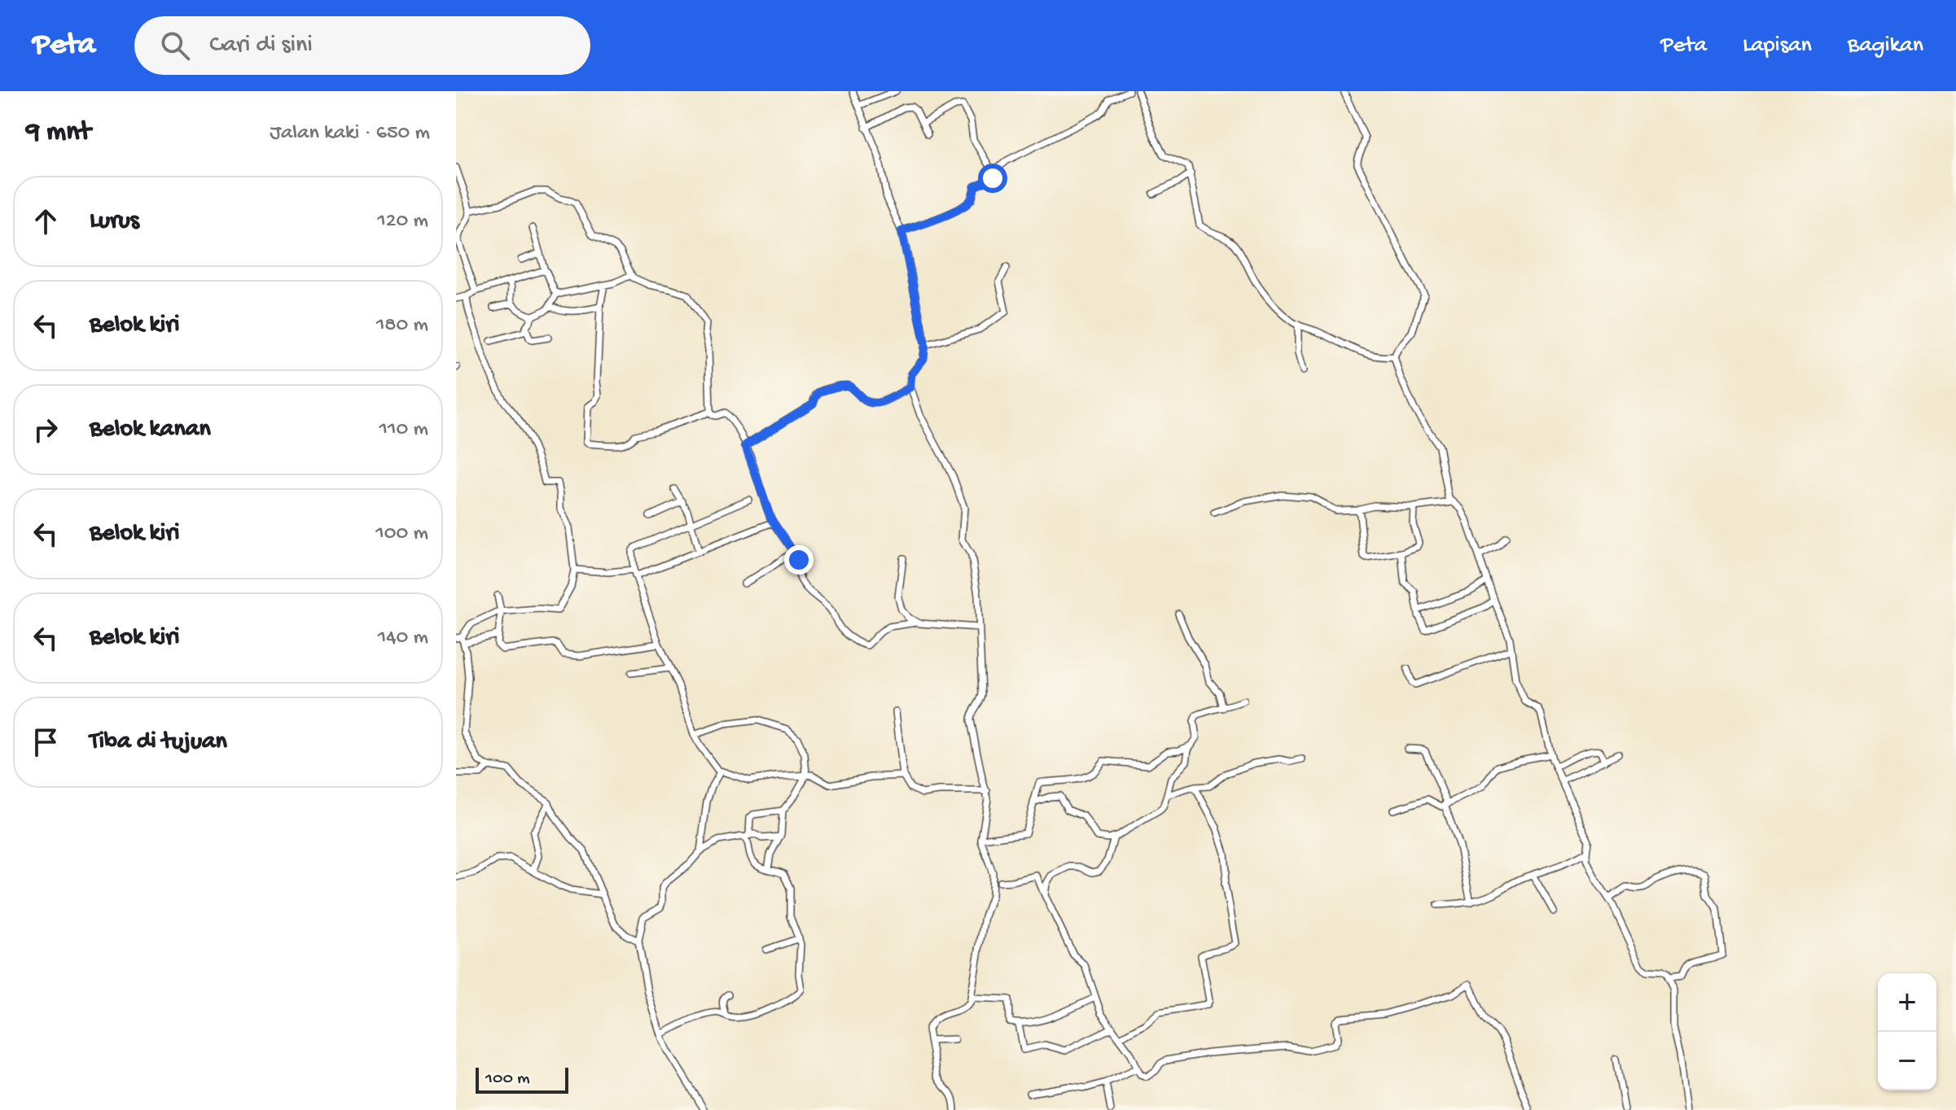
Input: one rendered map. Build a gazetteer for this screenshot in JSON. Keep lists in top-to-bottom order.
{
  "scale_bar": "100 m",
  "page": {
    "header": "Peta",
    "search": "Cari di sini",
    "nav": ["Peta", "Lapisan", "Bagikan"],
    "heading": ["9 mnt", "Jalan kaki · 650 m"],
    "list": [
      ["Lurus", "120 m"],
      ["Belok kiri", "180 m"],
      ["Belok kanan", "110 m"],
      ["Belok kiri", "100 m"],
      ["Belok kiri", "140 m"],
      "Tiba di tujuan"
    ],
    "map_buttons": ["+", "−"],
    "scale": "100 m"
  }
}
